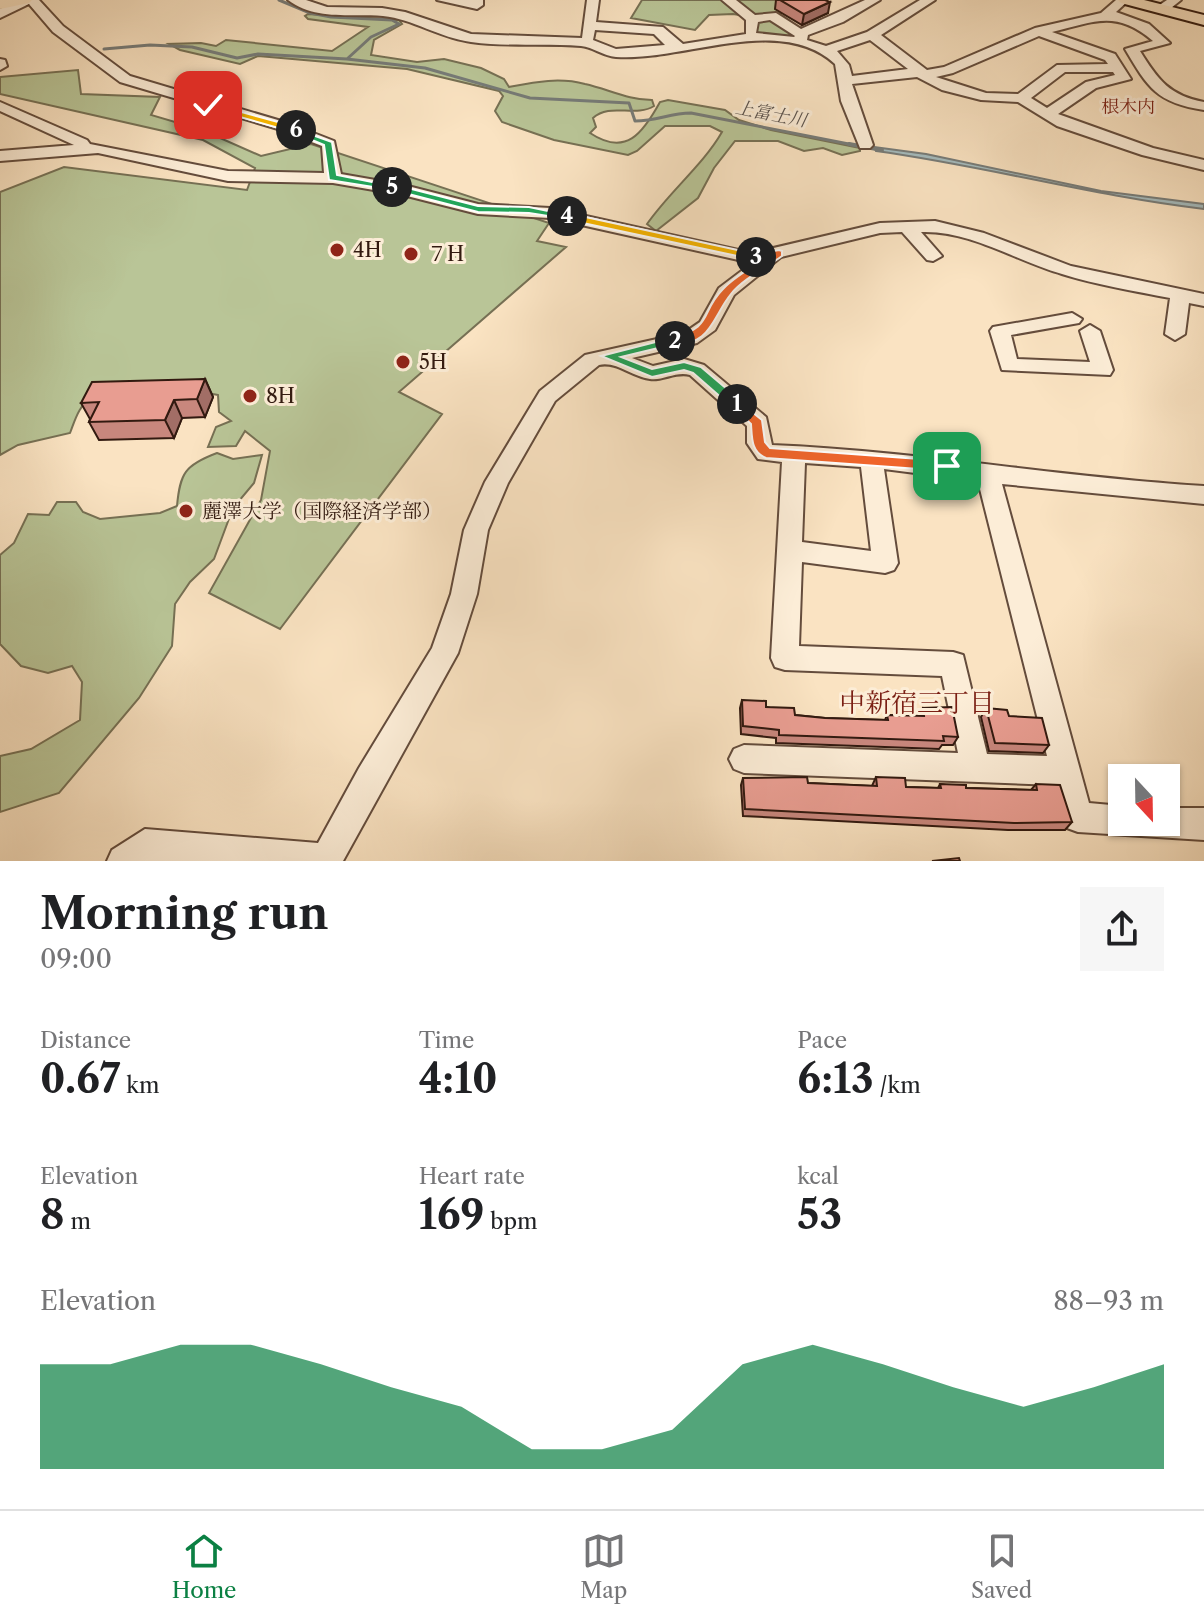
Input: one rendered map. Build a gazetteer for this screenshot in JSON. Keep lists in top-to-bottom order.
{
  "districts": ["根木内", "中新宿三丁目"],
  "water": ["上富士川"],
  "places": [
    "4H",
    "７H",
    "5H",
    "8H",
    "麗澤大学（国際経済学部）"
  ],
  "north": "bottom",
  "page": {
    "pins": [
      "6",
      "5",
      "4",
      "3",
      "2",
      "1"
    ],
    "heading": ["Morning run", "09:00"],
    "stats": [
      ["Distance", "0.67 km"],
      ["Time", "4:10"],
      ["Pace", "6:13 /km"],
      ["Elevation", "8 m"],
      ["Heart rate", "169 bpm"],
      ["kcal", "53"]
    ],
    "chart": ["Elevation", "88–93 m"],
    "tabs": ["Home", "Map", "Saved"]
  }
}
